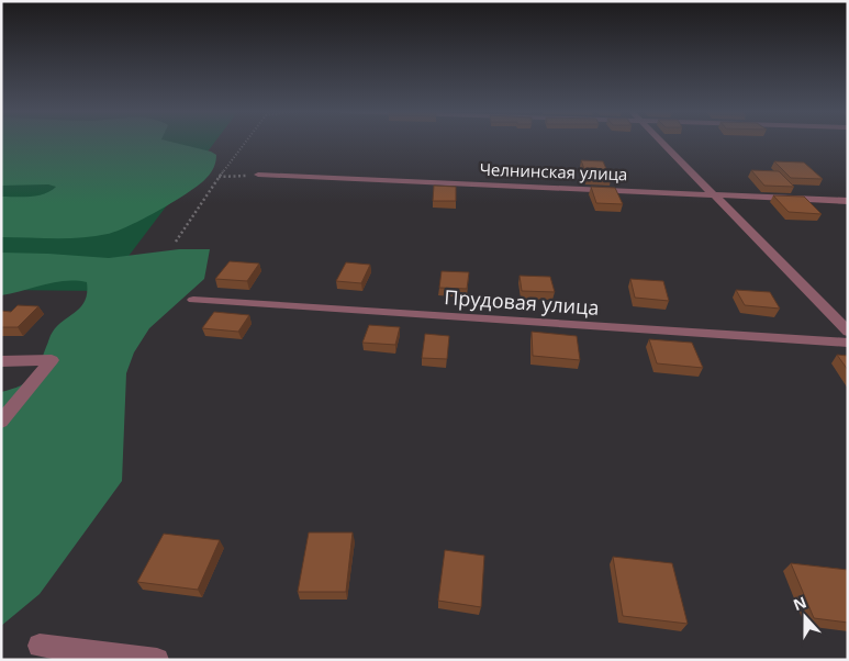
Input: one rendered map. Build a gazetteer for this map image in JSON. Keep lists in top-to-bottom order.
{
  "streets": {
    "street": ["Челнинская улица", "Прудовая улица"]
  },
  "north": "top"
}
